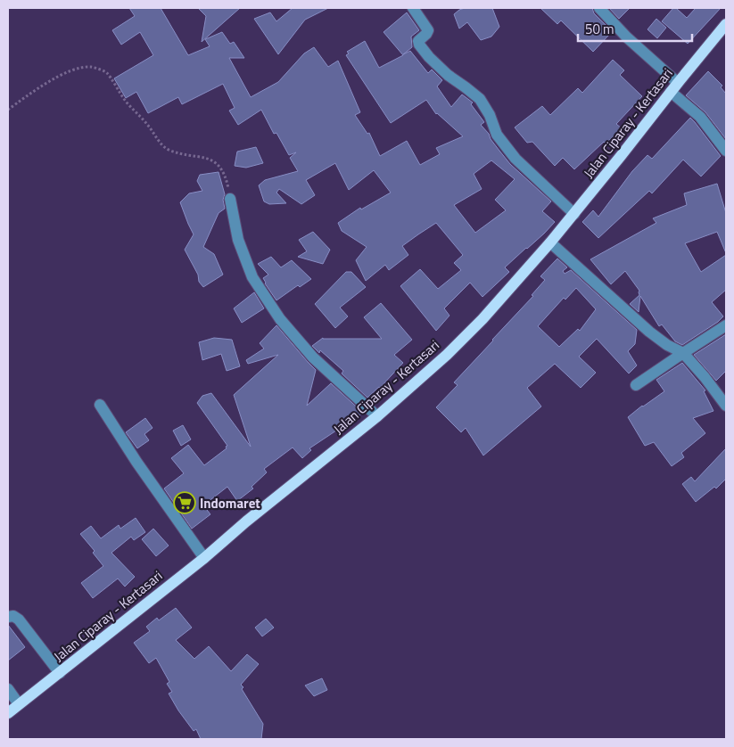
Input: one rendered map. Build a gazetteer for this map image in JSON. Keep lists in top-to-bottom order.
{
  "streets": {
    "main road": ["Jalan Ciparay - Kertasari"]
  },
  "places": {
    "supermarket": ["Indomaret"]
  },
  "scale_bar": "50 m"
}
